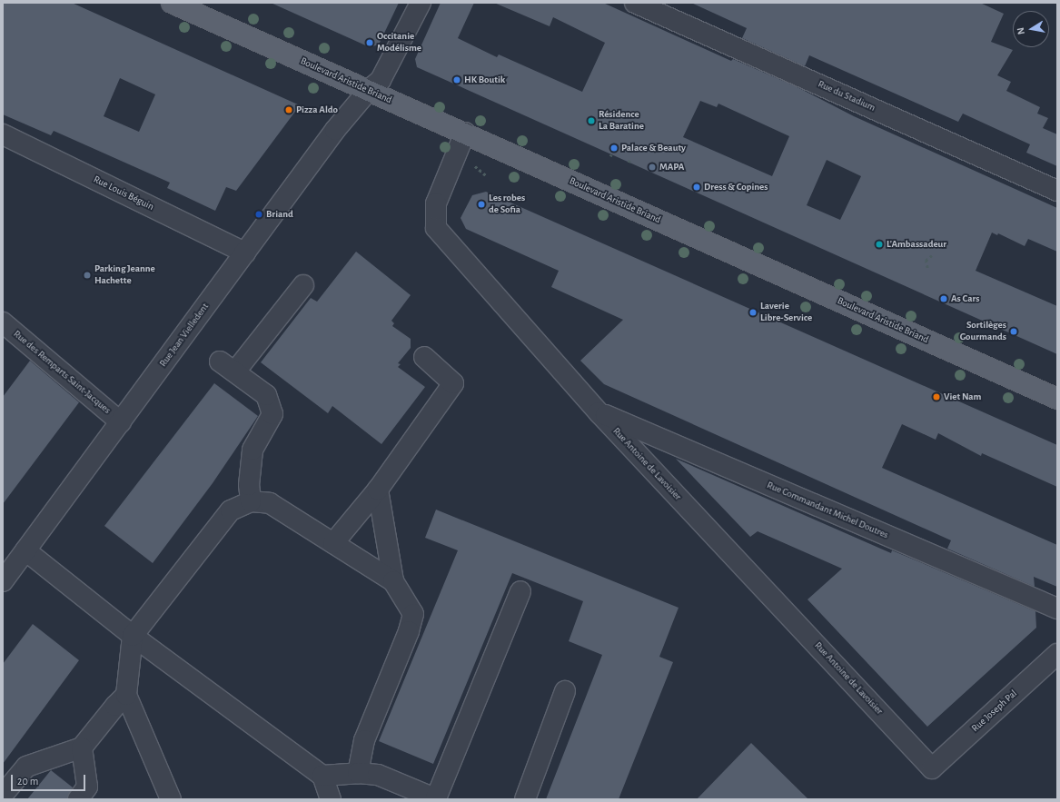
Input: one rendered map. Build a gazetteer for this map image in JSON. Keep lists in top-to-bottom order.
{
  "streets": {
    "main road": ["Boulevard Aristide Briand"],
    "street": [
      "Rue du Stadium",
      "Rue Louis Béguin",
      "Rue Jean Vielledent",
      "Rue des Remparts Saint-Jacques",
      "Rue Antoine de Lavoisier",
      "Rue Commandant Michel Doutres",
      "Rue Joseph Pal"
    ]
  },
  "crossings": [
    ["Boulevard Aristide Briand", "Rue Jean Vielledent"],
    ["Boulevard Aristide Briand", "Rue Antoine de Lavoisier"],
    ["Rue Louis Béguin", "Rue Jean Vielledent"],
    ["Rue Jean Vielledent", "Rue des Remparts Saint-Jacques"],
    ["Rue Antoine de Lavoisier", "Rue Commandant Michel Doutres"],
    ["Rue Antoine de Lavoisier", "Rue Joseph Pal"]
  ],
  "places": [
    "Occitanie Modélisme",
    "HK Boutik",
    "Pizza Aldo",
    "Résidence La Baratine",
    "Palace & Beauty",
    "MAPA",
    "Dress & Copines",
    "Les robes de Sofia",
    "Briand",
    "L'Ambassadeur",
    "Parking Jeanne Hachette",
    "As Cars",
    "Laverie Libre-Service",
    "Sortilèges Gourmands",
    "Viet Nam"
  ],
  "scale_bar": "20 m",
  "north": "left"
}
